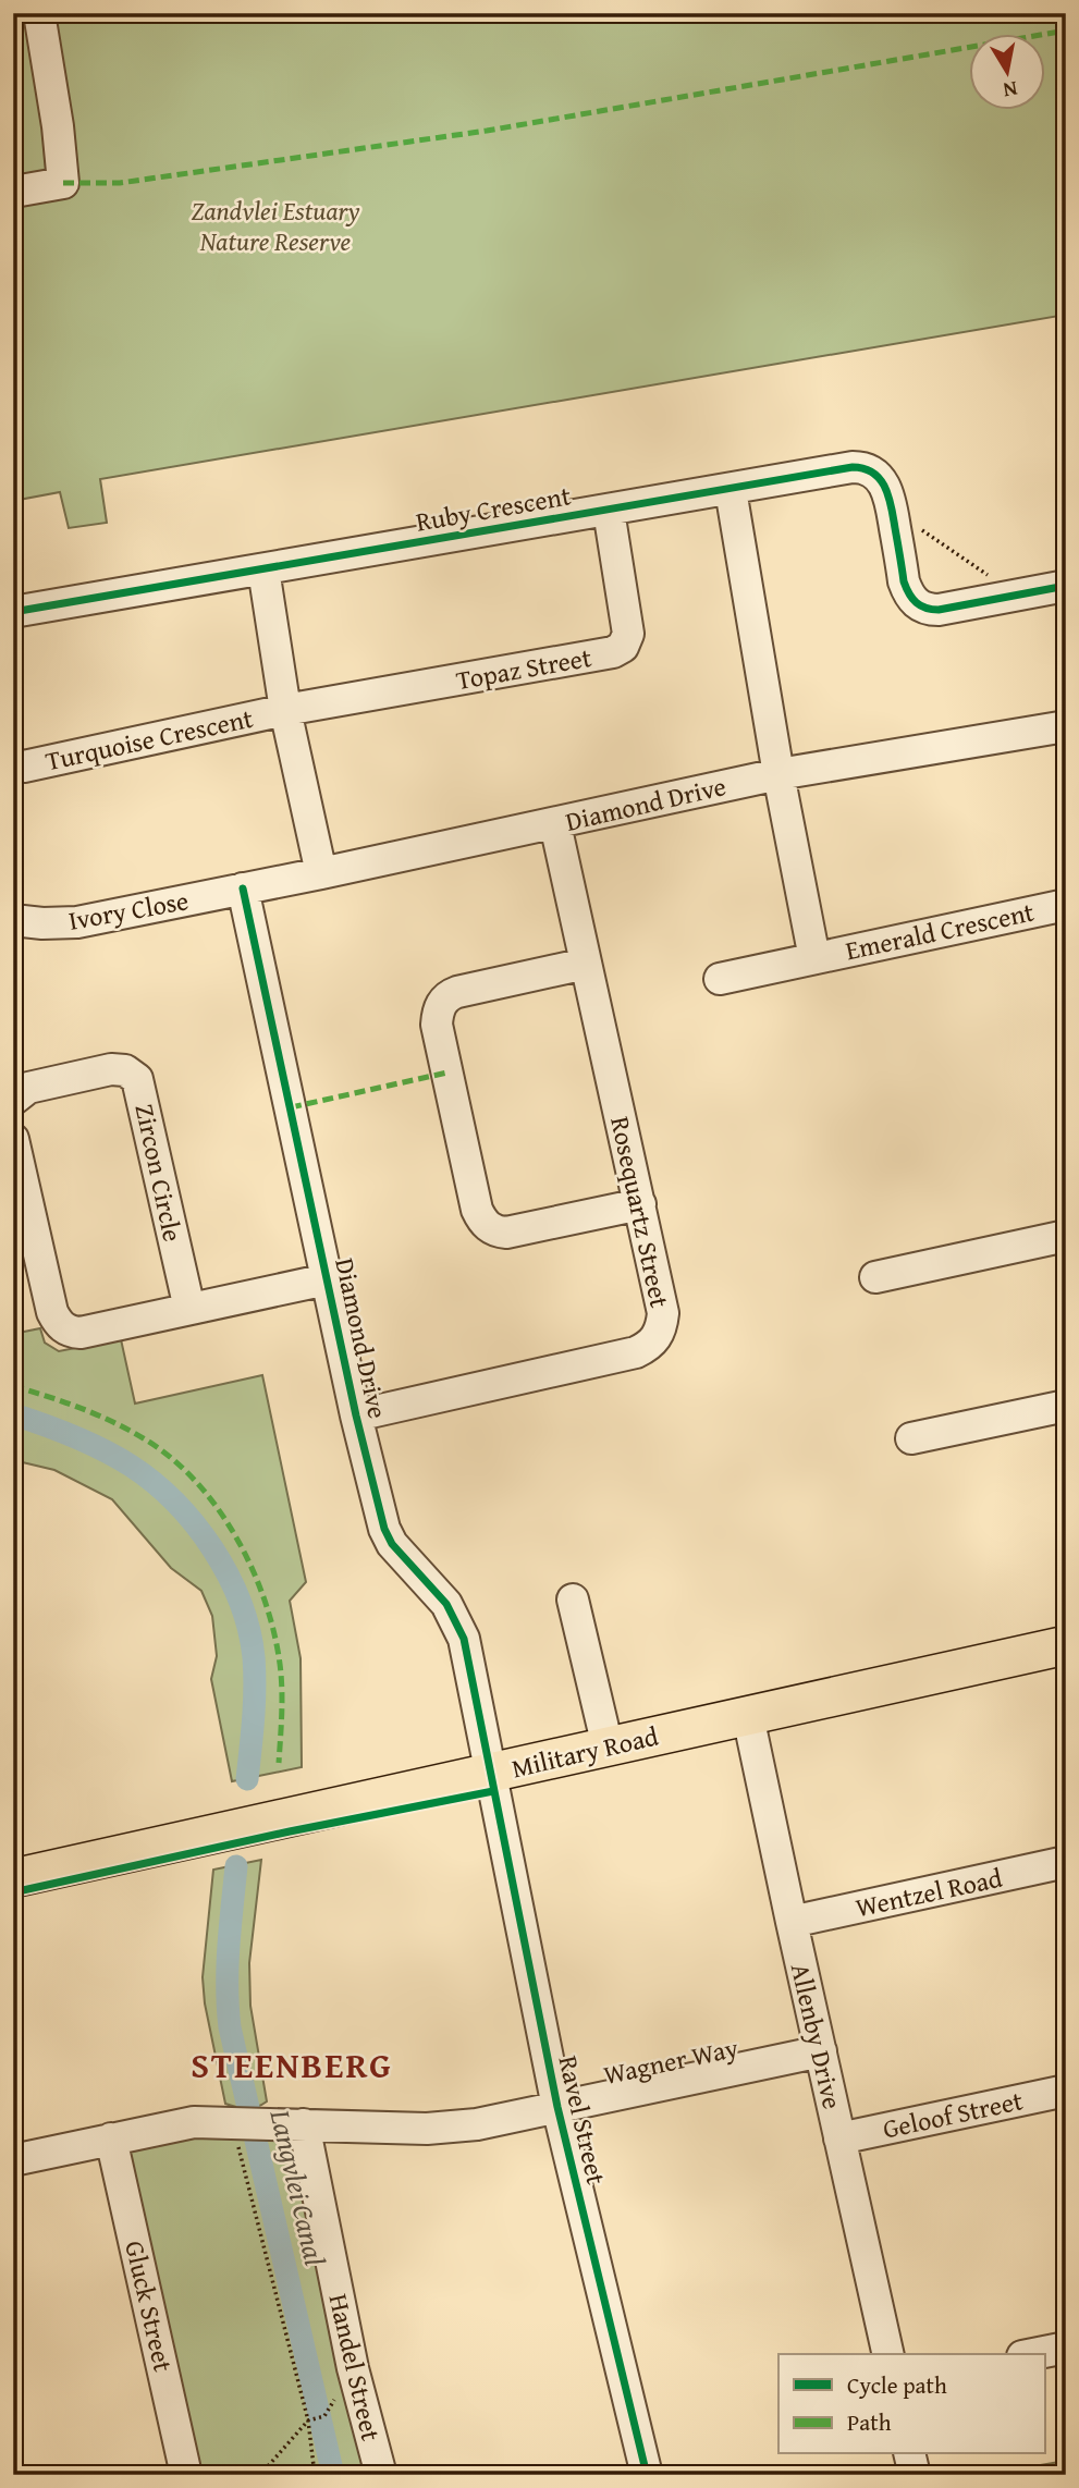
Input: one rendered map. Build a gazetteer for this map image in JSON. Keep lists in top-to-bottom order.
{
  "streets": {
    "main road": ["Military Road"],
    "street": [
      "Ruby Crescent",
      "Topaz Street",
      "Turquoise Crescent",
      "Diamond Drive",
      "Ivory Close",
      "Emerald Crescent",
      "Zircon Circle",
      "Rosequartz Street",
      "Wentzel Road",
      "Allenby Drive",
      "Wagner Way",
      "Geloof Street",
      "Ravel Street",
      "Gluck Street",
      "Handel Street"
    ]
  },
  "crossings": [
    ["Ruby Crescent", "Topaz Street"],
    ["Topaz Street", "Turquoise Crescent"],
    ["Diamond Drive", "Ivory Close"],
    ["Diamond Drive", "Emerald Crescent"],
    ["Diamond Drive", "Rosequartz Street"],
    ["Diamond Drive", "Military Road"],
    ["Diamond Drive", "Ravel Street"],
    ["Military Road", "Allenby Drive"],
    ["Military Road", "Ravel Street"],
    ["Wentzel Road", "Allenby Drive"],
    ["Allenby Drive", "Wagner Way"],
    ["Allenby Drive", "Geloof Street"],
    ["Wagner Way", "Ravel Street"],
    ["Wagner Way", "Gluck Street"],
    ["Wagner Way", "Handel Street"]
  ],
  "districts": ["STEENBERG"],
  "water": ["Langvlei Canal"],
  "parks": ["Zandvlei Estuary Nature Reserve"],
  "legend": ["Cycle path", "Path"],
  "north": "bottom"
}
